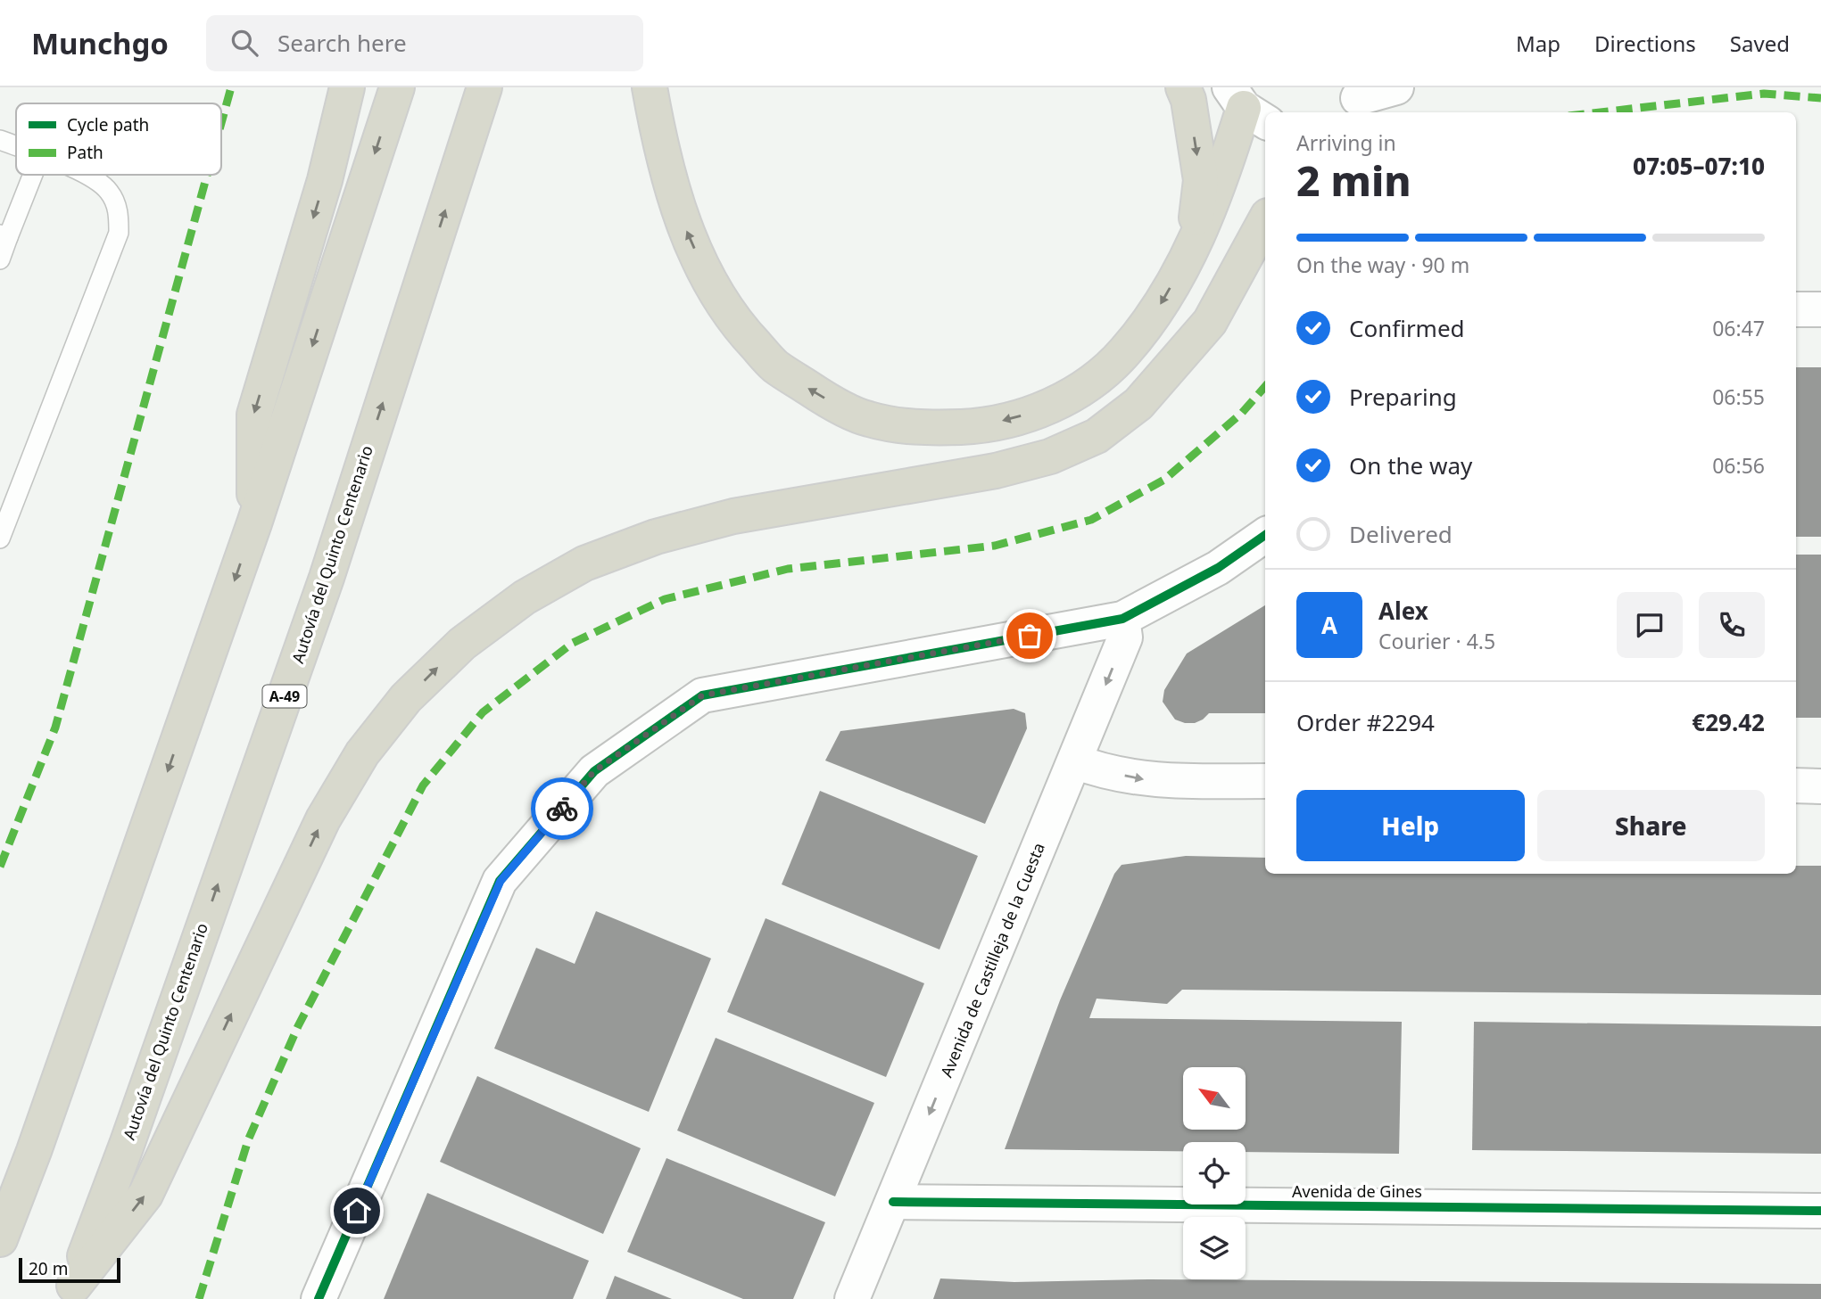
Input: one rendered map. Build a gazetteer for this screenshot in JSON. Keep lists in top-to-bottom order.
{
  "streets": {
    "highway": ["Autovía del Quinto Centenario", "A-49"],
    "street": ["Avenida de Castilleja de la Cuesta", "Avenida de Gines"]
  },
  "crossings": [
    ["Avenida de Castilleja de la Cuesta", "Avenida de Gines"]
  ],
  "one_way": ["Avenida de Castilleja de la Cuesta"],
  "legend": ["Cycle path", "Path"],
  "scale_bar": "20 m",
  "north": "top left",
  "page": {
    "header": "Munchgo",
    "search": "Search here",
    "nav": ["Map", "Directions", "Saved"],
    "heading": ["2 min", "Arriving in", "07:05–07:10"],
    "panel": [
      "Alex",
      "Courier · 4.5",
      "Order #2294",
      "€29.42"
    ],
    "bar": "On the way · 90 m",
    "list": [
      ["Confirmed", "06:47"],
      ["Preparing", "06:55"],
      ["On the way", "06:56"],
      "Delivered"
    ],
    "round": "A",
    "buttons": ["Help", "Share"],
    "scale": "20 m"
  }
}
